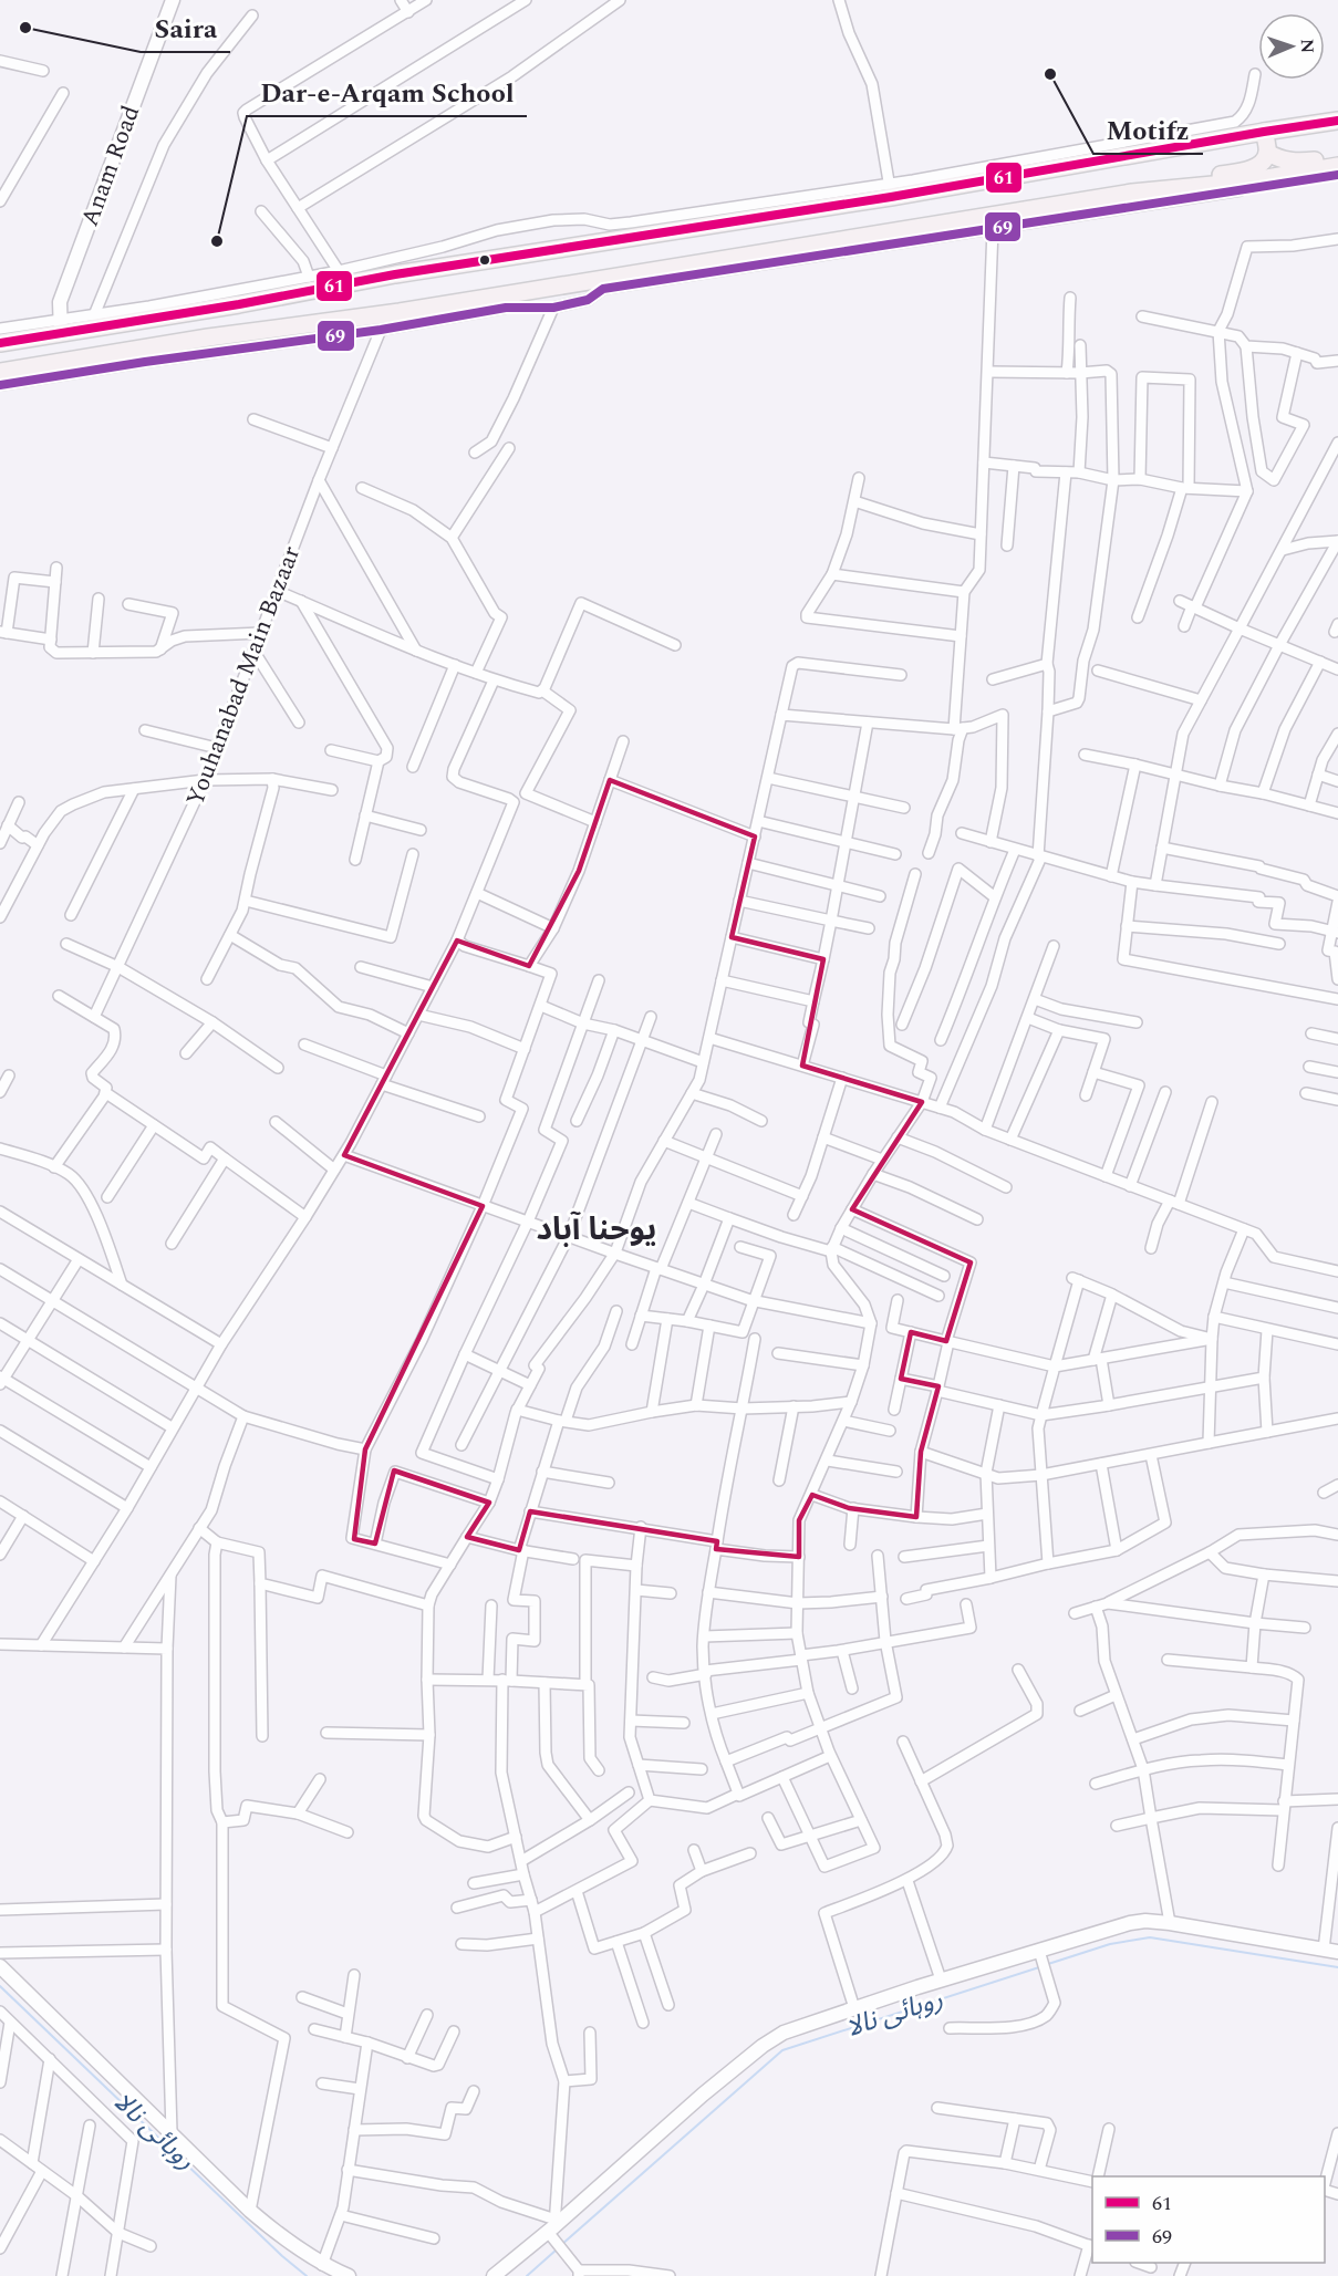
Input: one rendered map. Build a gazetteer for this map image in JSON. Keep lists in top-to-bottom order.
{
  "streets": {
    "street": ["Anam Road", "Youhanabad Main Bazaar"]
  },
  "districts": ["یوحنا آباد"],
  "water": ["روہائی نالا"],
  "places": ["Saira", "Motifz", "Dar-e-Arqam School"],
  "lines": ["transit line 61", "transit line 69"],
  "legend": ["61", "69"],
  "north": "right"
}
